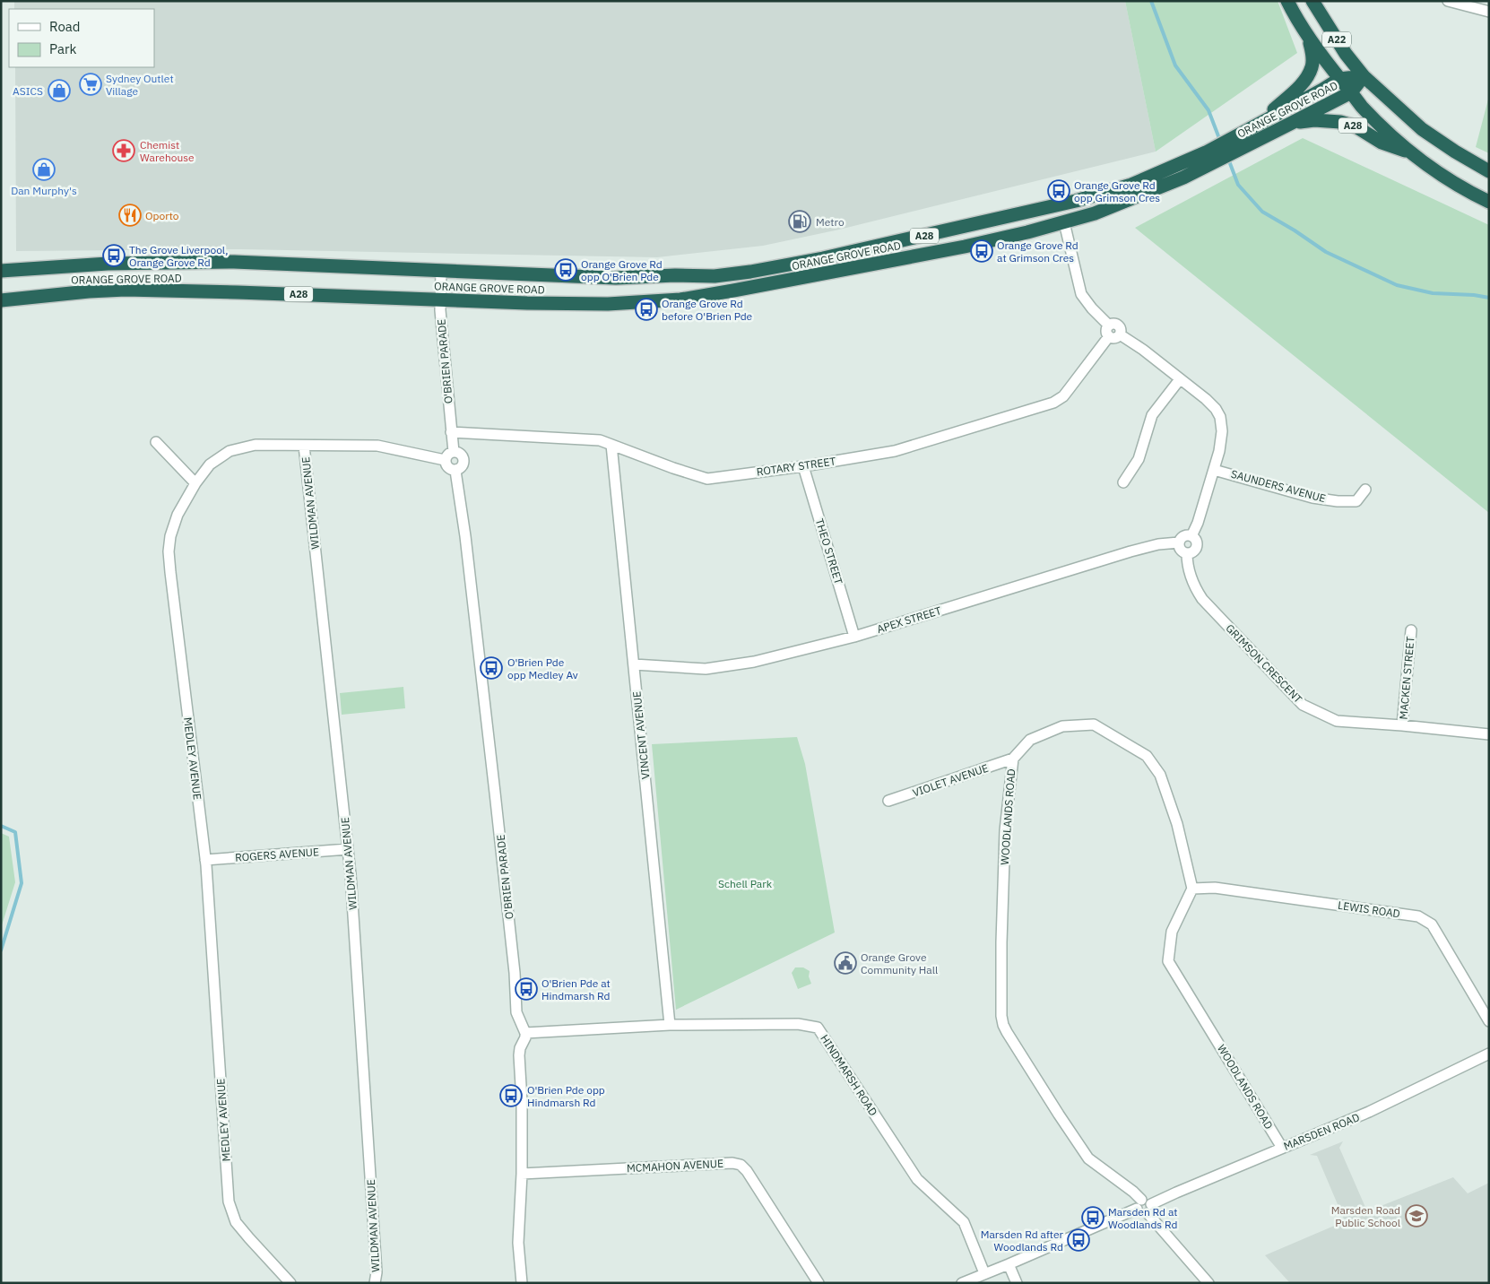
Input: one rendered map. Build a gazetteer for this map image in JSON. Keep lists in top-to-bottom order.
{
  "streets": {
    "highway": ["A22", "ORANGE GROVE ROAD", "A28"],
    "street": [
      "O'BRIEN PARADE",
      "ROTARY STREET",
      "SAUNDERS AVENUE",
      "WILDMAN AVENUE",
      "THEO STREET",
      "APEX STREET",
      "GRIMSON CRESCENT",
      "MACKEN STREET",
      "VINCENT AVENUE",
      "MEDLEY AVENUE",
      "VIOLET AVENUE",
      "WOODLANDS ROAD",
      "ROGERS AVENUE",
      "LEWIS ROAD",
      "HINDMARSH ROAD",
      "MARSDEN ROAD",
      "MCMAHON AVENUE"
    ]
  },
  "crossings": [
    ["A22", "ORANGE GROVE ROAD"],
    ["A22", "A28"],
    ["ORANGE GROVE ROAD", "A28"],
    ["ORANGE GROVE ROAD", "O'BRIEN PARADE"],
    ["O'BRIEN PARADE", "ROTARY STREET"],
    ["O'BRIEN PARADE", "MEDLEY AVENUE"],
    ["O'BRIEN PARADE", "HINDMARSH ROAD"],
    ["ROTARY STREET", "THEO STREET"],
    ["ROTARY STREET", "VINCENT AVENUE"],
    ["WILDMAN AVENUE", "MEDLEY AVENUE"],
    ["WILDMAN AVENUE", "ROGERS AVENUE"],
    ["THEO STREET", "APEX STREET"],
    ["APEX STREET", "GRIMSON CRESCENT"],
    ["APEX STREET", "VINCENT AVENUE"],
    ["GRIMSON CRESCENT", "MACKEN STREET"],
    ["VINCENT AVENUE", "HINDMARSH ROAD"],
    ["MEDLEY AVENUE", "ROGERS AVENUE"],
    ["VIOLET AVENUE", "WOODLANDS ROAD"],
    ["WOODLANDS ROAD", "LEWIS ROAD"],
    ["WOODLANDS ROAD", "MARSDEN ROAD"]
  ],
  "parks": ["Schell Park"],
  "places": {
    "supermarket": ["Sydney Outlet Village"],
    "shop": ["ASICS", "Dan Murphy's"],
    "pharmacy": ["Chemist Warehouse"],
    "bus stop": [
      "Orange Grove Rd opp Grimson Cres",
      "Orange Grove Rd at Grimson Cres",
      "The Grove Liverpool, Orange Grove Rd",
      "Orange Grove Rd opp O'Brien Pde",
      "Orange Grove Rd before O'Brien Pde",
      "O'Brien Pde opp Medley Av",
      "O'Brien Pde at Hindmarsh Rd",
      "O'Brien Pde opp Hindmarsh Rd",
      "Marsden Rd at Woodlands Rd",
      "Marsden Rd after Woodlands Rd"
    ],
    "restaurant": ["Oporto"],
    "fuel station": ["Metro"],
    "public building": ["Orange Grove Community Hall"],
    "school or university": ["Marsden Road Public School"]
  },
  "legend": ["Road", "Park"]
}
